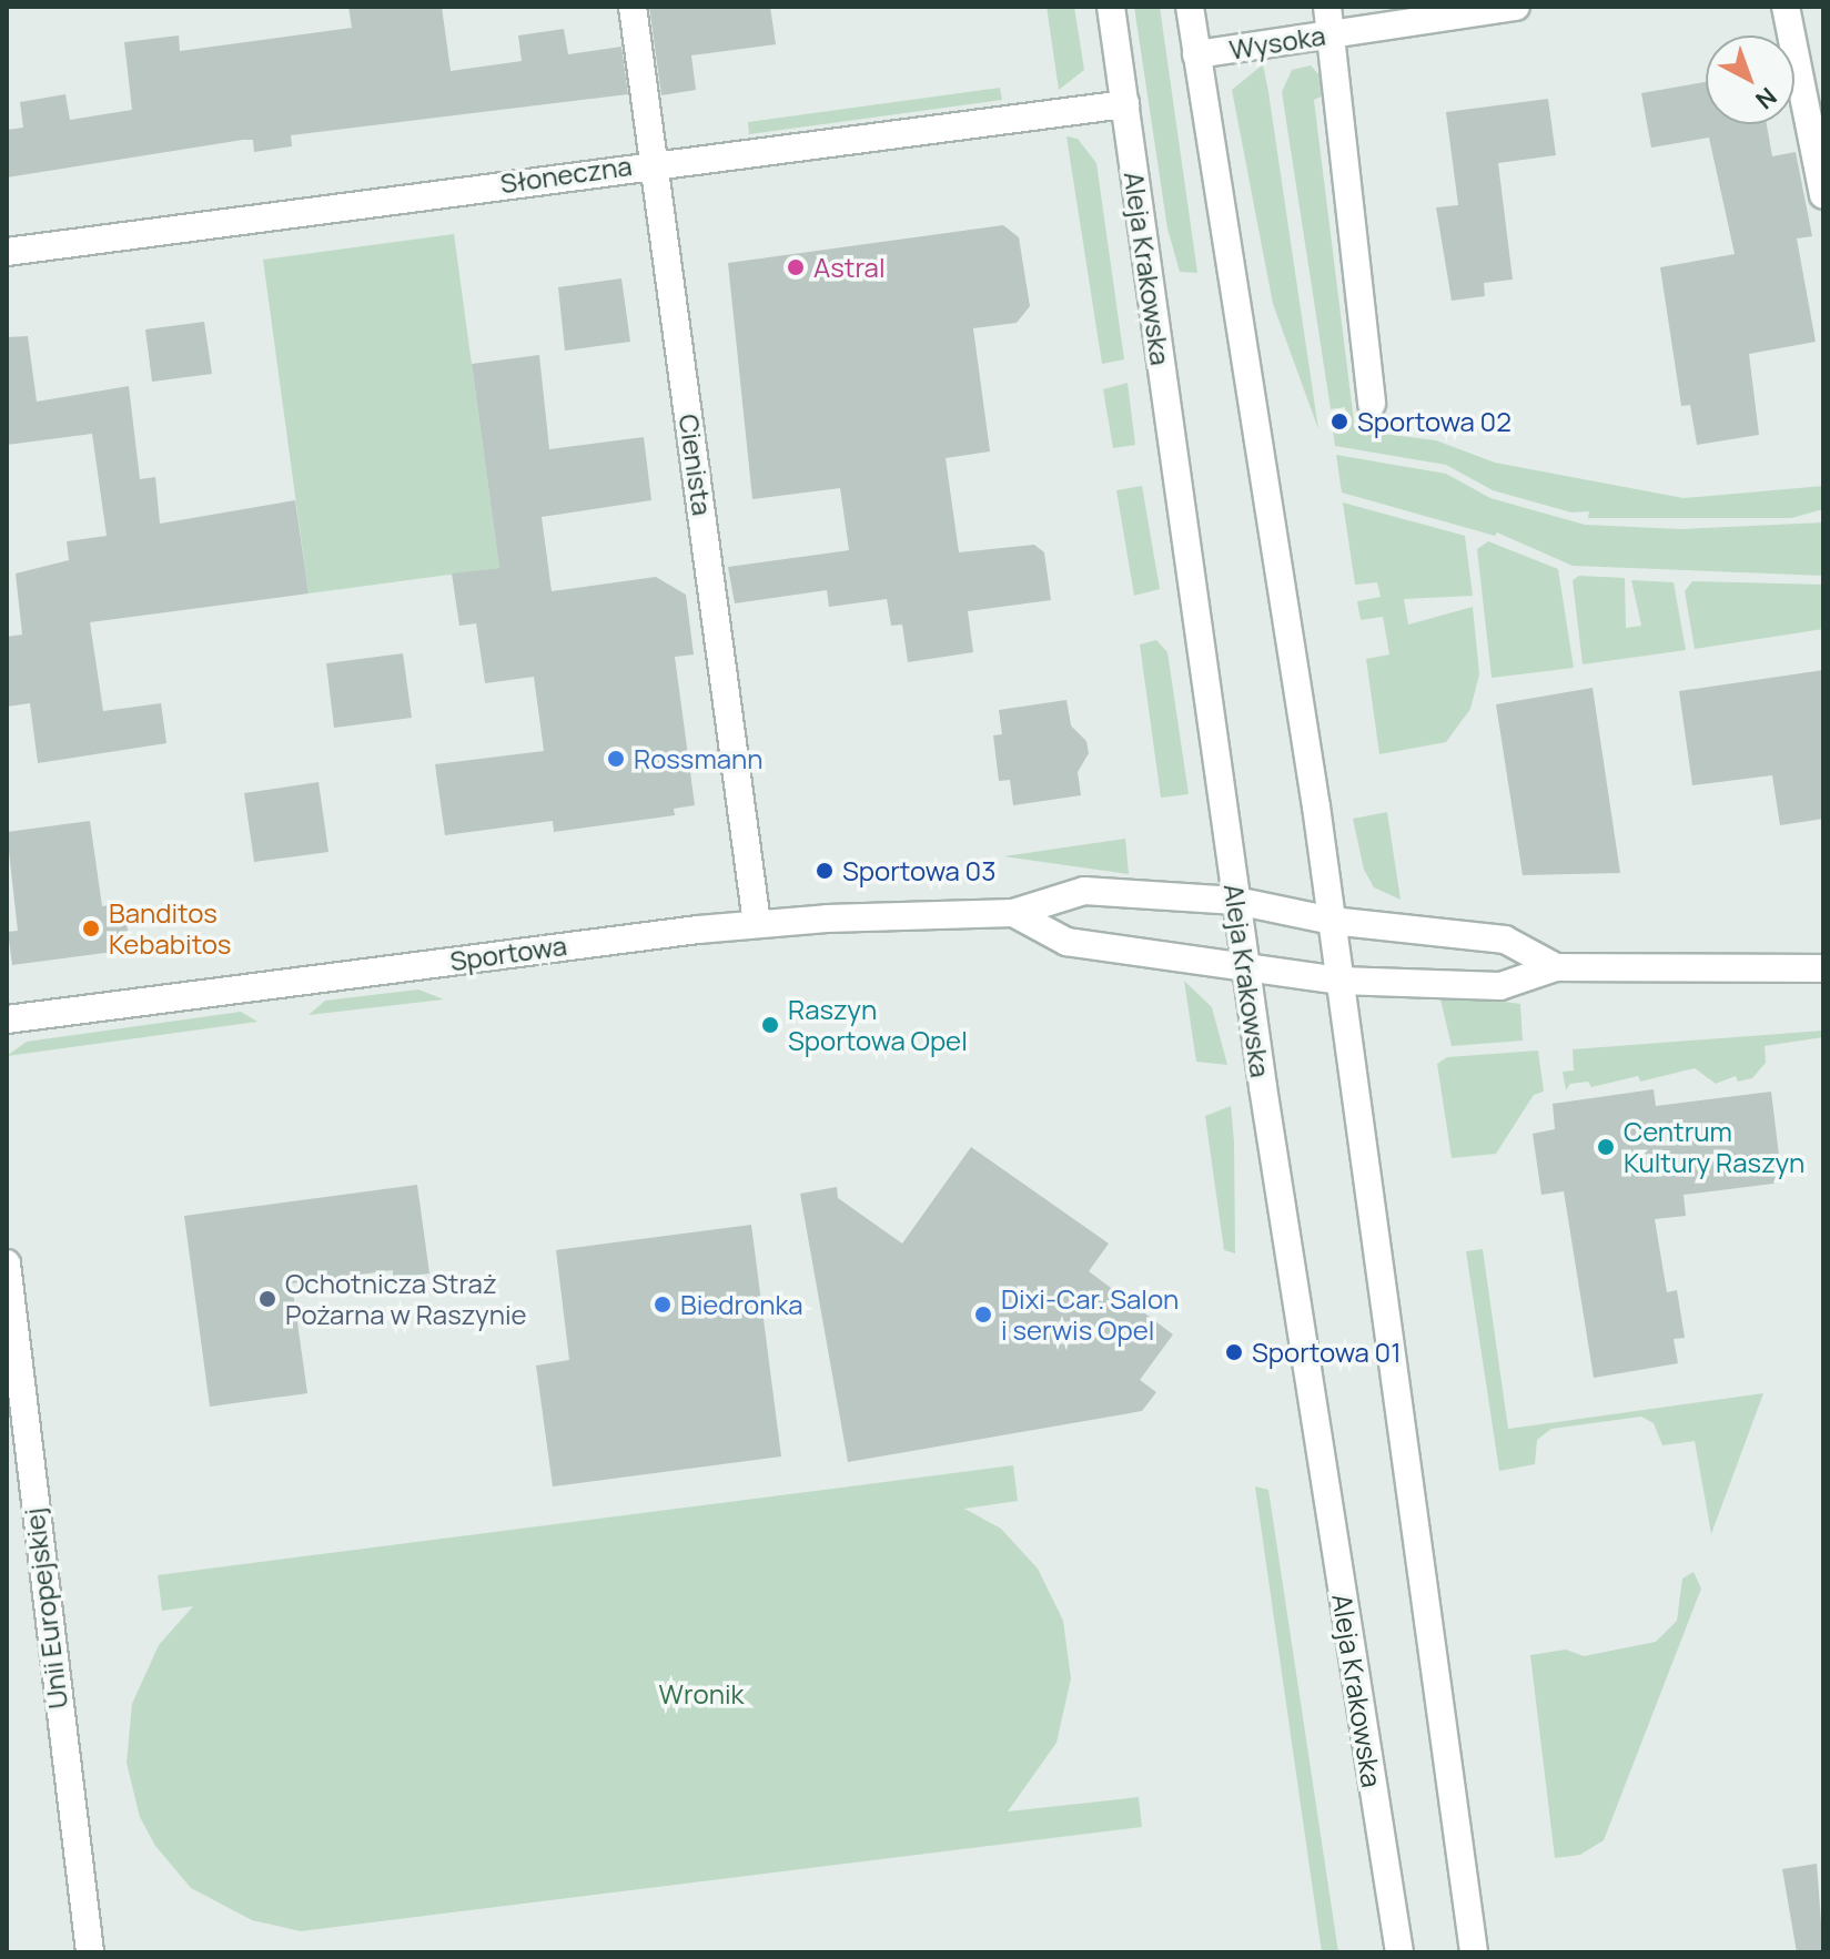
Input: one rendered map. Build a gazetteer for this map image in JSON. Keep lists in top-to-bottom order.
{
  "streets": {
    "street": [
      "Wysoka",
      "Słoneczna",
      "Aleja Krakowska",
      "Cienista",
      "Sportowa",
      "Unii Europejskiej"
    ]
  },
  "crossings": [
    ["Słoneczna", "Aleja Krakowska"],
    ["Słoneczna", "Cienista"],
    ["Aleja Krakowska", "Sportowa"],
    ["Cienista", "Sportowa"]
  ],
  "parks": ["Wronik"],
  "places": [
    "Astral",
    "Sportowa 02",
    "Rossmann",
    "Sportowa 03",
    "Banditos Kebabitos",
    "Raszyn Sportowa Opel",
    "Centrum Kultury Raszyn",
    "Ochotnicza Straż Pożarna w Raszynie",
    "Biedronka",
    "Dixi-Car. Salon i serwis Opel",
    "Sportowa 01"
  ],
  "north": "bottom right"
}
